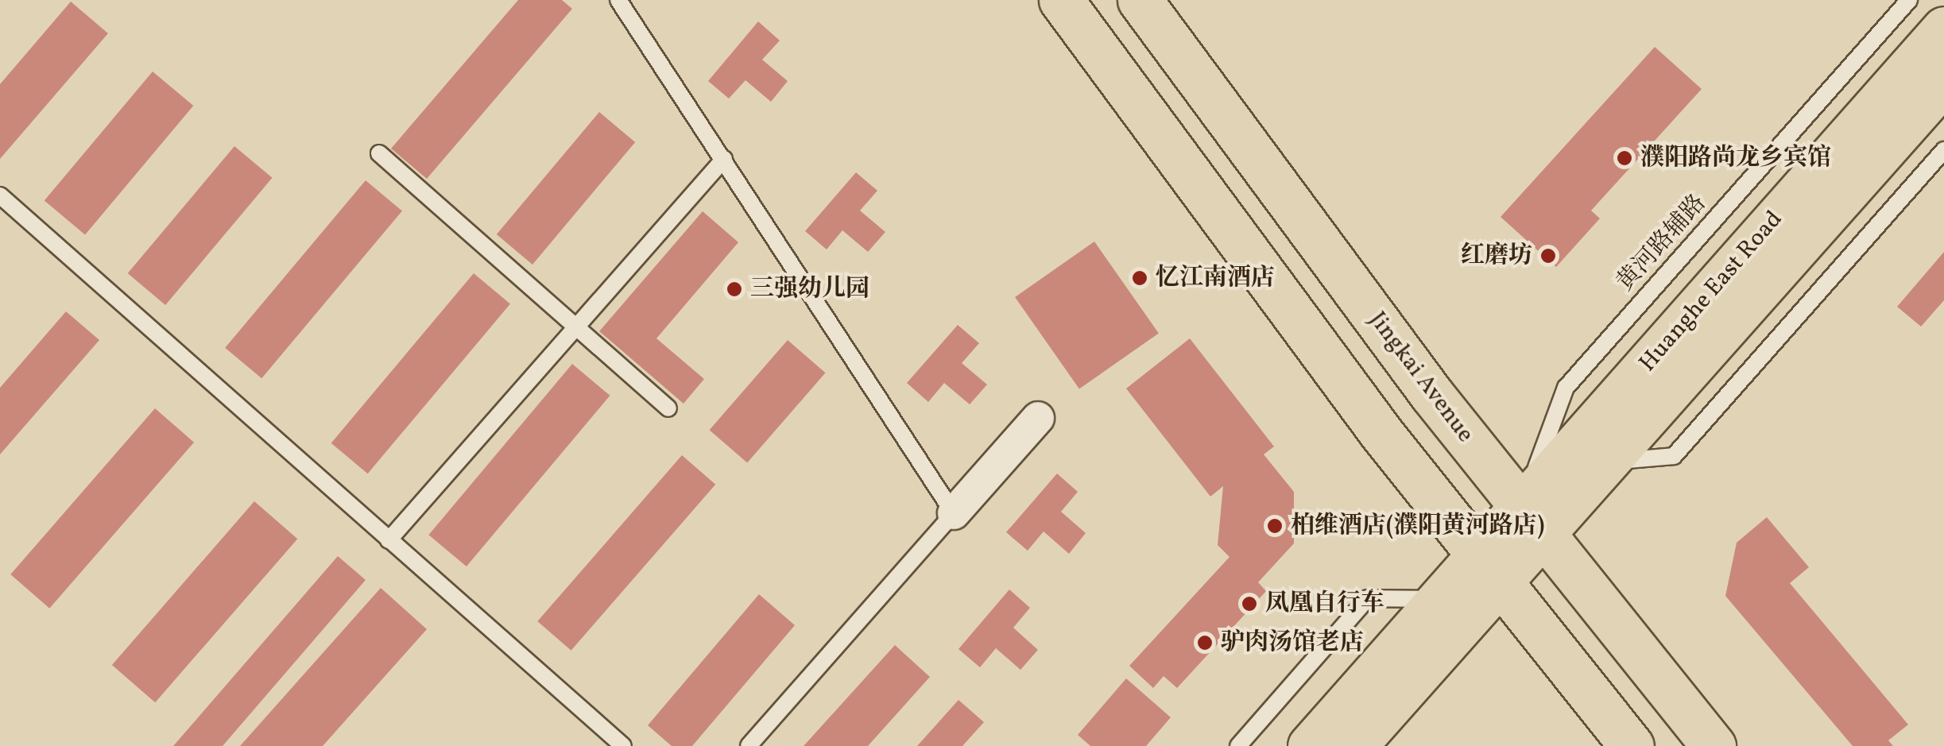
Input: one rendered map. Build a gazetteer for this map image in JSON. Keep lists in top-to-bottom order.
{
  "streets": {
    "main road": ["Huanghe East Road", "Jingkai Avenue"],
    "lane": ["黄河路辅路"]
  },
  "crossings": [
    ["黄河路辅路", "Huanghe East Road"],
    ["黄河路辅路", "Jingkai Avenue"],
    ["Huanghe East Road", "Jingkai Avenue"]
  ],
  "places": [
    "濮阳路尚龙乡宾馆",
    "红磨坊",
    "忆江南酒店",
    "三强幼儿园",
    "柏维酒店(濮阳黄河路店)",
    "凤凰自行车",
    "驴肉汤馆老店"
  ]
}
